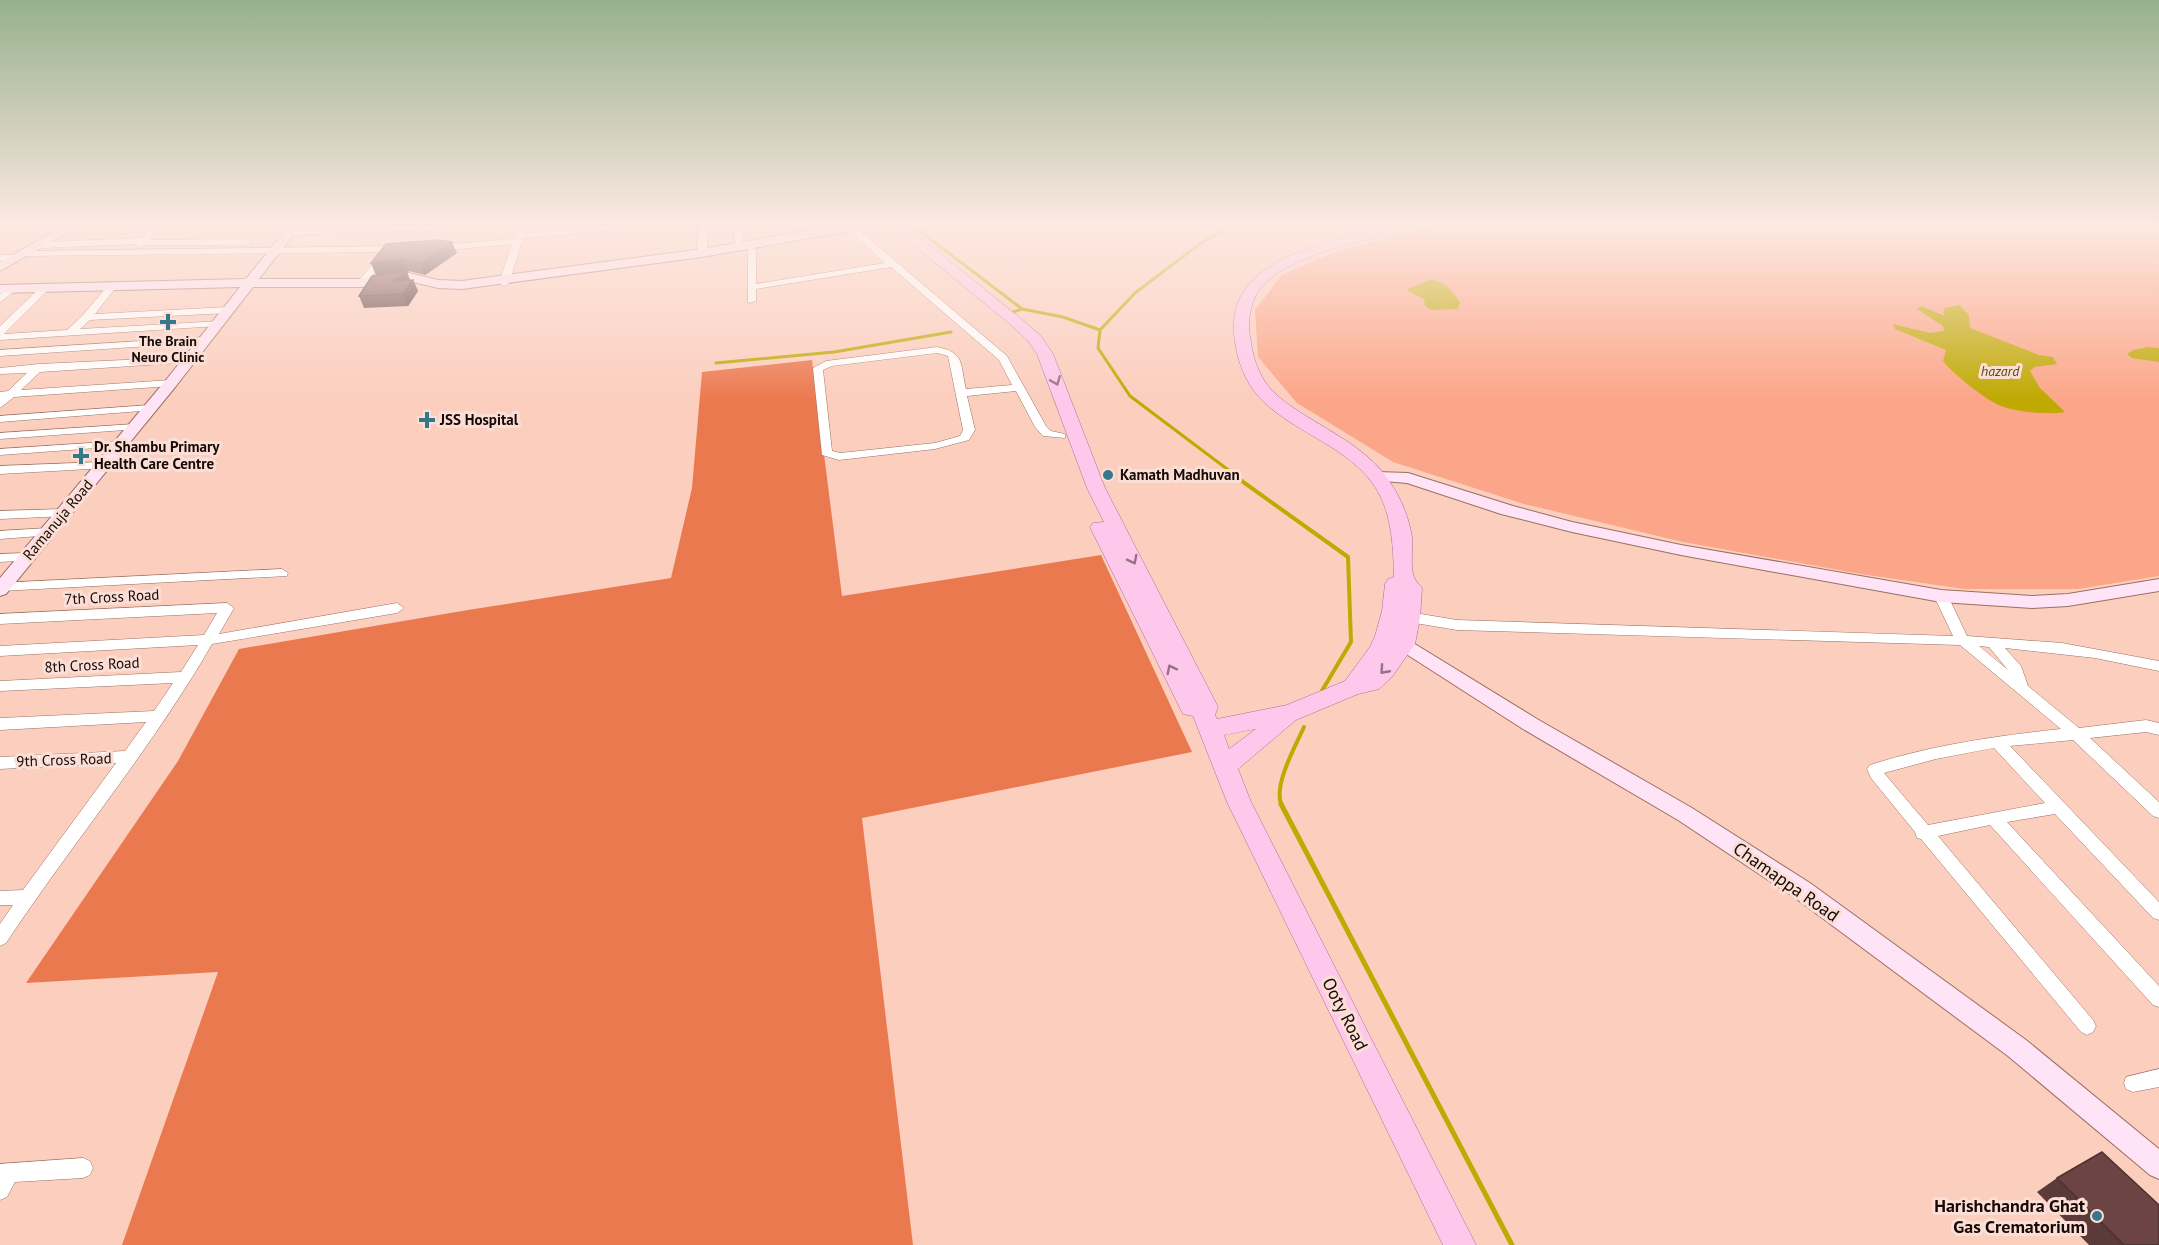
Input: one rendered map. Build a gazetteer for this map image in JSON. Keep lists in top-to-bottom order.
{
  "streets": {
    "main road": ["Ooty Road"],
    "street": [
      "Ramanuja Road",
      "7th Cross Road",
      "8th Cross Road",
      "9th Cross Road",
      "Chamappa Road"
    ]
  },
  "water": ["hazard"],
  "places": {
    "health": ["The Brain Neuro Clinic", "JSS Hospital", "Dr. Shambu Primary Health Care Centre"],
    "other": ["Kamath Madhuvan", "Harishchandra Ghat Gas Crematorium"]
  }
}
